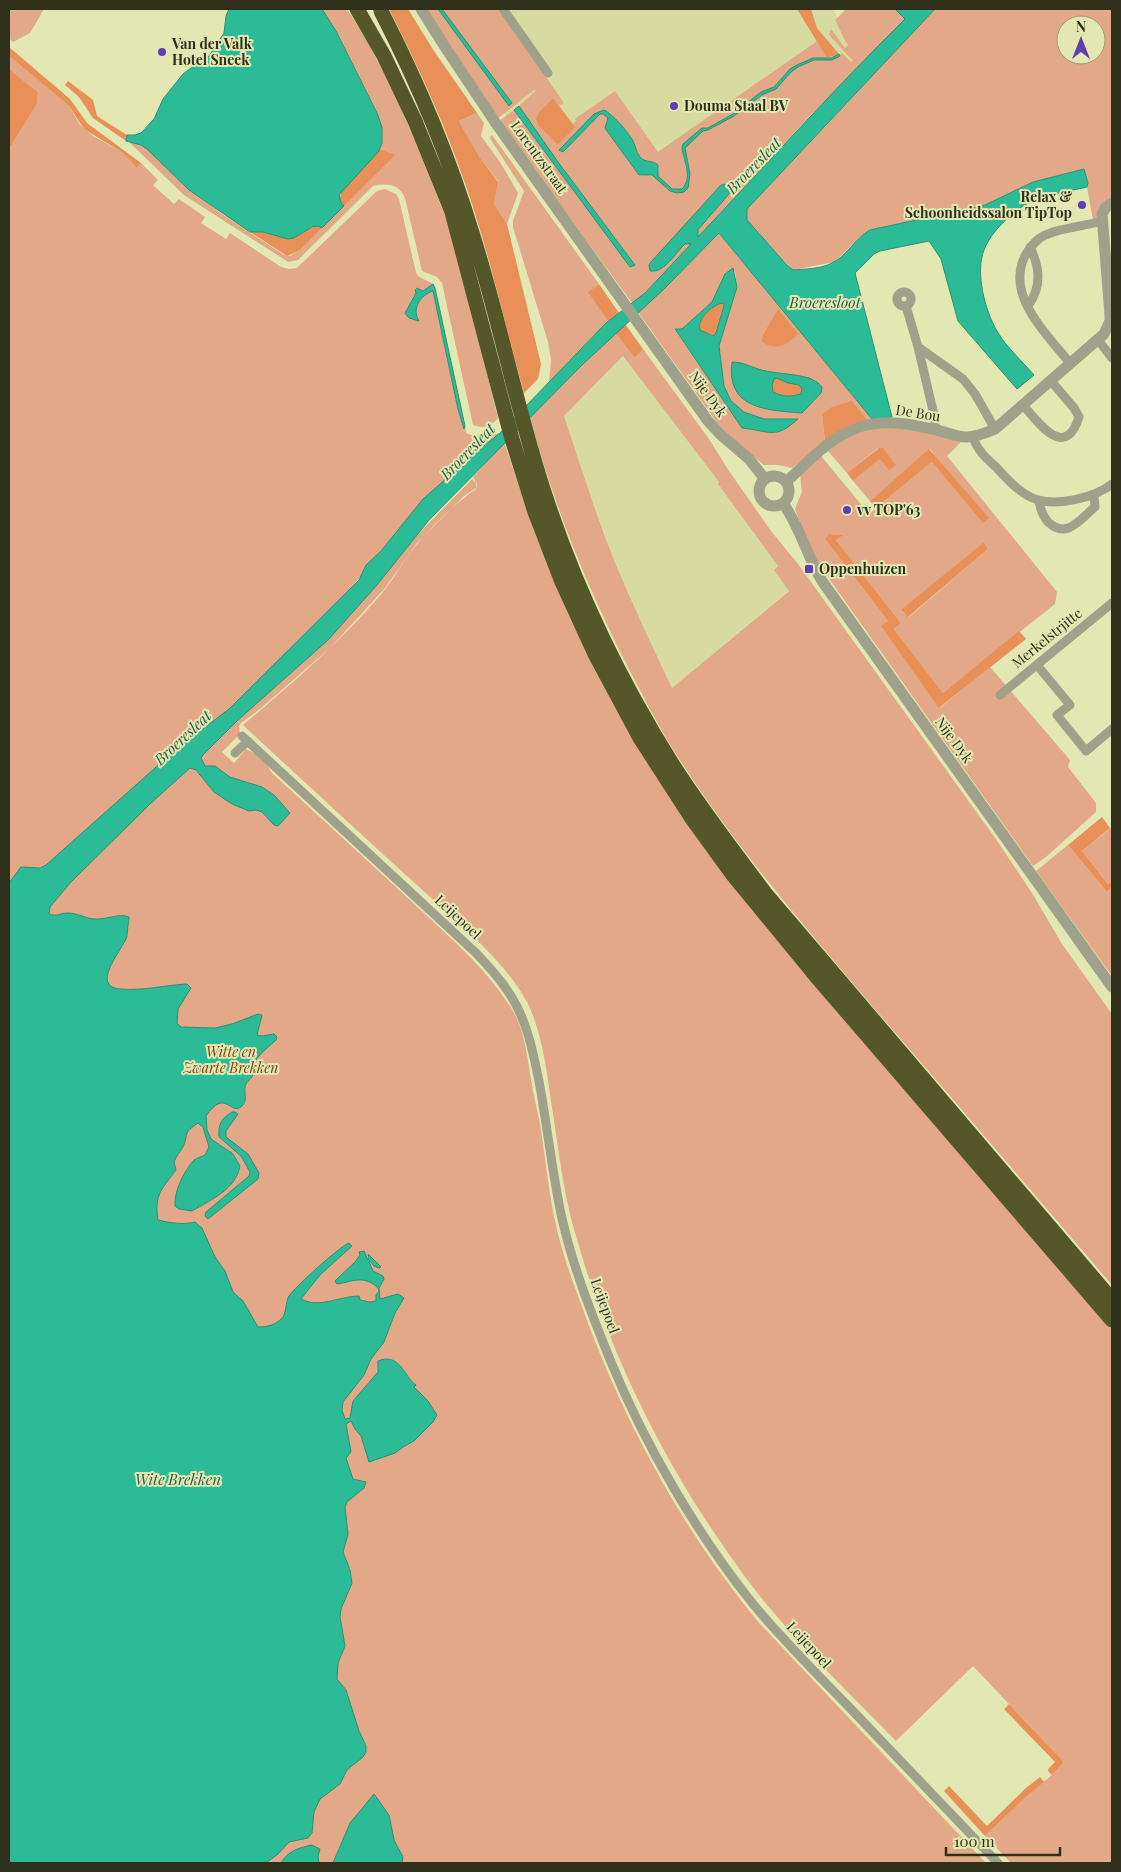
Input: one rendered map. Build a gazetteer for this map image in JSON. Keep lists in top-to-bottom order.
{
  "streets": {
    "street": [
      "Lorentzstraat",
      "Nije Dyk",
      "De Bou",
      "Merkelstrjitte",
      "Leijepoel"
    ]
  },
  "crossings": [
    ["Lorentzstraat", "Nije Dyk"],
    ["Nije Dyk", "De Bou"]
  ],
  "water": ["Broeresleat", "Broeresloot", "Wite Brekken"],
  "parks": ["Witte en Zwarte Brekken"],
  "places": {
    "other": [
      "Van der Valk Hotel Sneek",
      "Douma Staal BV",
      "Relax & Schoonheidssalon TipTop",
      "vv TOP'63"
    ],
    "transit": ["Oppenhuizen"]
  },
  "scale_bar": "100 m",
  "north": "top"
}
